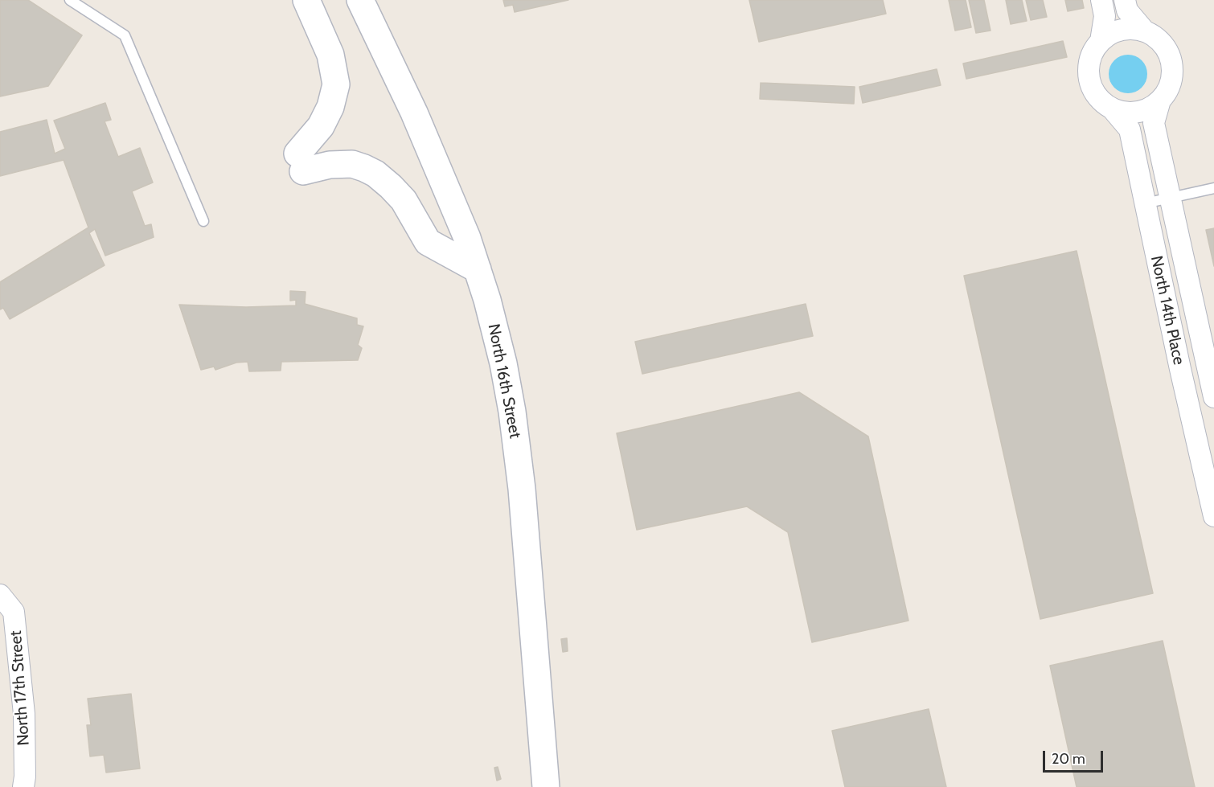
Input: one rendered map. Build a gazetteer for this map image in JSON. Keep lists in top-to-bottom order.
{
  "streets": {
    "main road": ["North 16th Street"],
    "street": ["North 14th Place", "North 17th Street"]
  },
  "scale_bar": "20 m"
}
